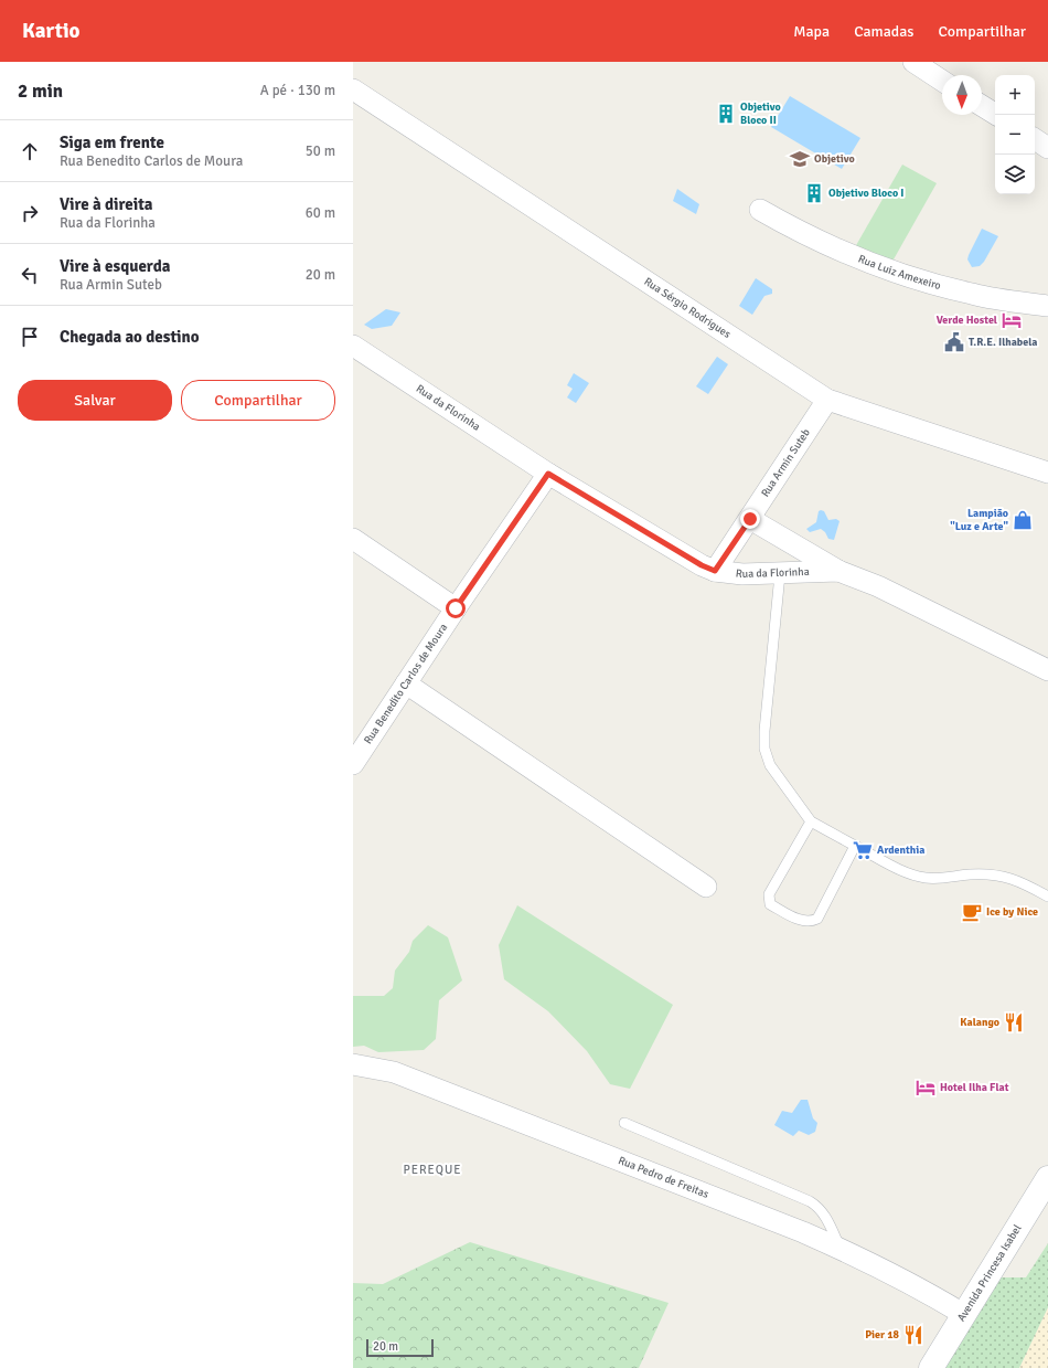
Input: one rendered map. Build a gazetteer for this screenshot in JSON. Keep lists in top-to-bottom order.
{
  "streets": {
    "main road": ["Avenida Princesa Isabel"],
    "street": [
      "Rua Luiz Amexeiro",
      "Rua Sérgio Rodrigues",
      "Rua da Florinha",
      "Rua Armin Suteb",
      "Rua Benedito Carlos de Moura",
      "Rua Pedro de Freitas"
    ]
  },
  "crossings": [
    ["Rua Sérgio Rodrigues", "Rua Armin Suteb"],
    ["Rua da Florinha", "Rua Armin Suteb"],
    ["Rua da Florinha", "Rua Benedito Carlos de Moura"],
    ["Rua Pedro de Freitas", "Avenida Princesa Isabel"]
  ],
  "districts": ["PEREQUE"],
  "places": {
    "building": ["Objetivo Bloco II", "Objetivo Bloco I"],
    "school or university": ["Objetivo"],
    "hotel": ["Verde Hostel", "Hotel Ilha Flat"],
    "public building": ["T.R.E. Ilhabela"],
    "shop": ["Lampião \"Luz e Arte\""],
    "supermarket": ["Ardenthia"],
    "cafe": ["Ice by Nice"],
    "restaurant": ["Kalango", "Pier 18"]
  },
  "scale_bar": "20 m",
  "north": "bottom",
  "page": {
    "header": "Kartio",
    "nav": ["Mapa", "Camadas", "Compartilhar"],
    "heading": ["2 min", "A pé · 130 m"],
    "map_buttons": ["+", "−"],
    "list": [
      ["Siga em frente", "Rua Benedito Carlos de Moura", "50 m"],
      ["Vire à direita", "Rua da Florinha", "60 m"],
      ["Vire à esquerda", "Rua Armin Suteb", "20 m"],
      "Chegada ao destino"
    ],
    "buttons": ["Salvar", "Compartilhar"],
    "scale": "20 m"
  }
}
